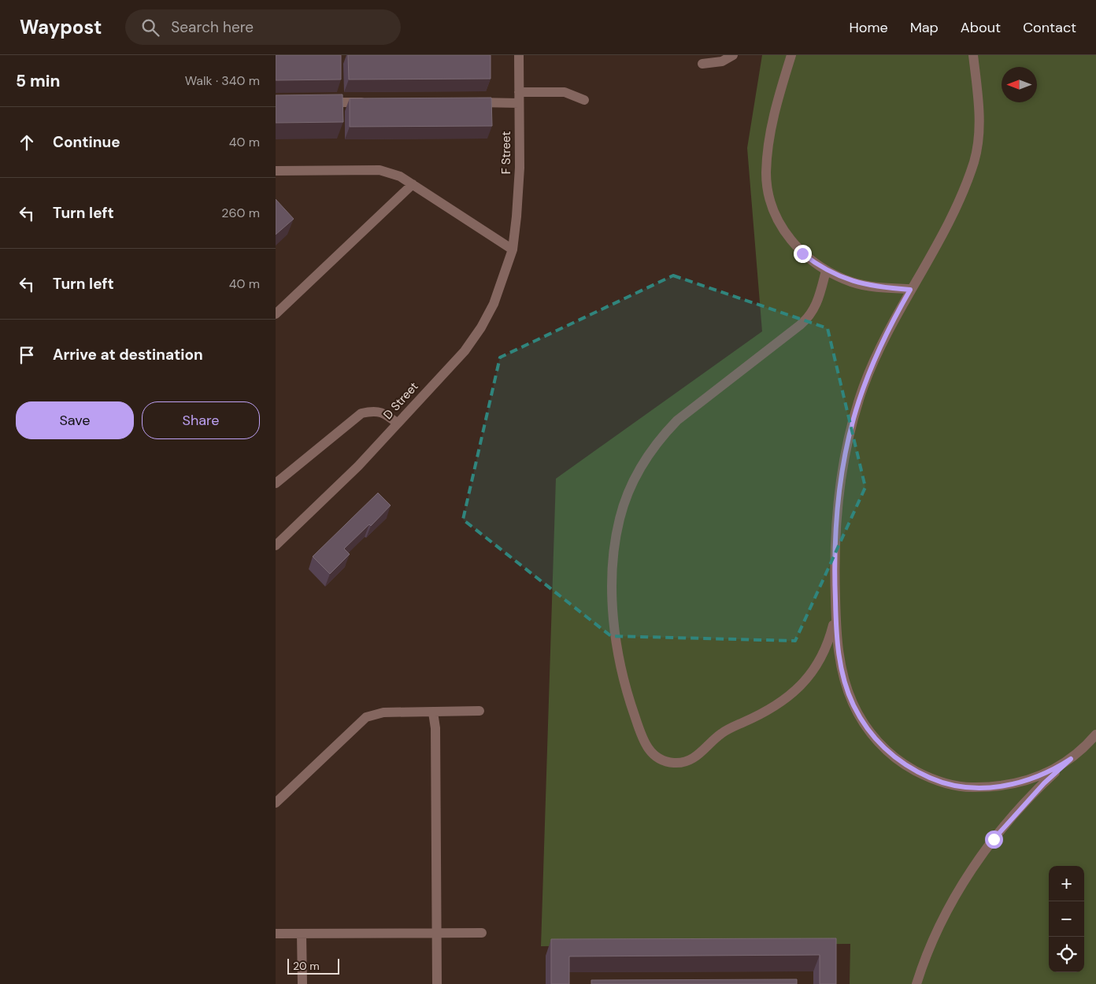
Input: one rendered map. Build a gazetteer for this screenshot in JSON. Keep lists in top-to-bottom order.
{
  "streets": {
    "street": ["F Street", "D Street"]
  },
  "crossings": [
    ["F Street", "D Street"]
  ],
  "scale_bar": "20 m",
  "north": "left",
  "page": {
    "header": "Waypost",
    "search": "Search here",
    "nav": [
      "Home",
      "Map",
      "About",
      "Contact"
    ],
    "heading": ["5 min", "Walk · 340 m"],
    "list": [
      ["Continue", "40 m"],
      ["Turn left", "260 m"],
      ["Turn left", "40 m"],
      "Arrive at destination"
    ],
    "buttons": ["Save", "Share"],
    "map_buttons": ["+", "−"],
    "scale": "20 m"
  }
}
